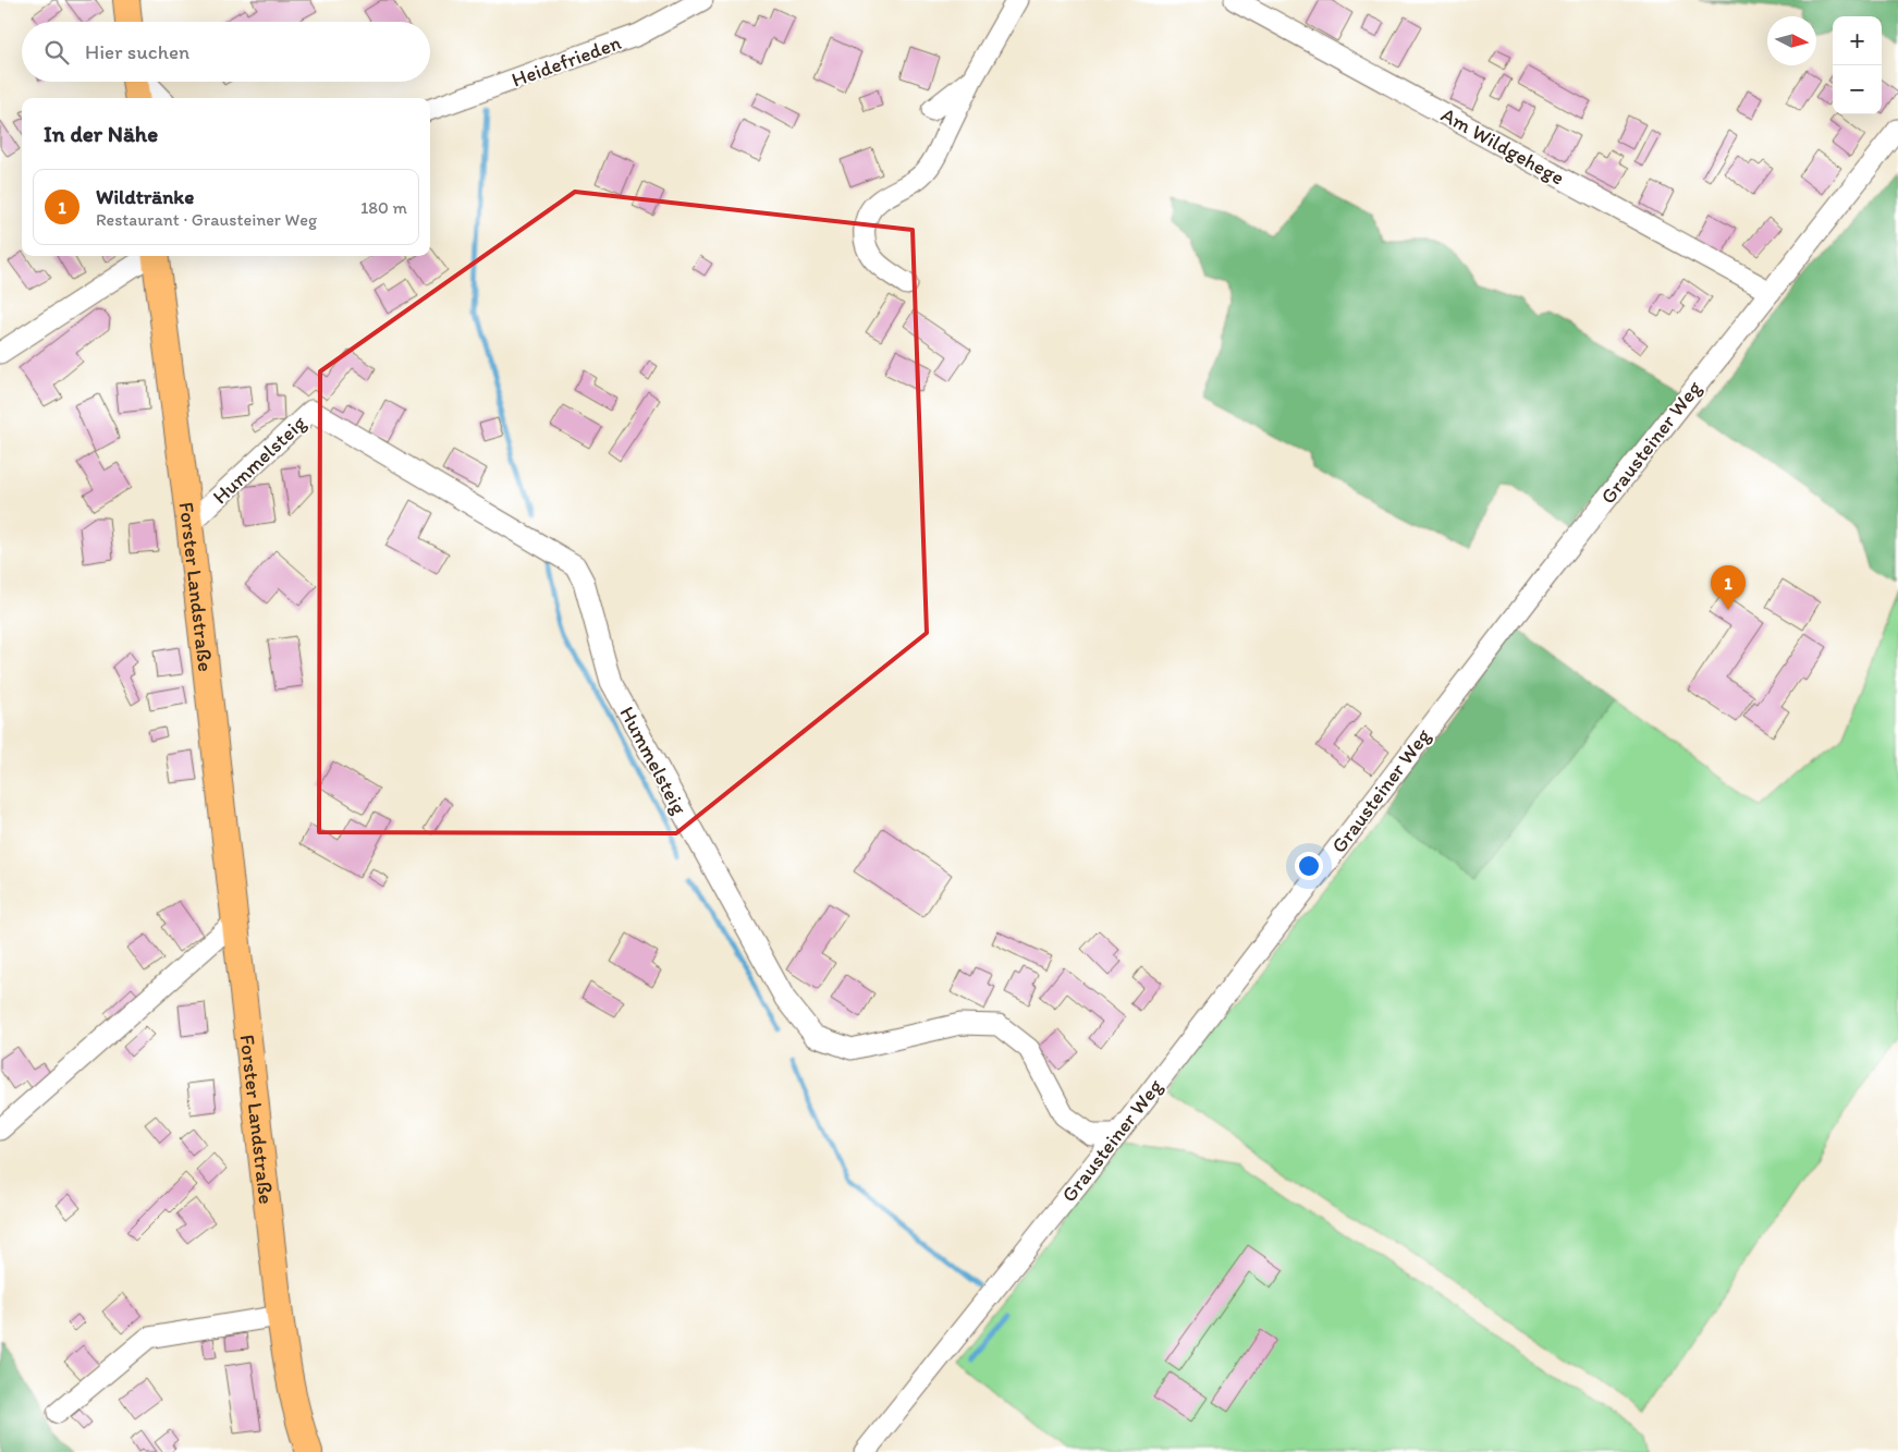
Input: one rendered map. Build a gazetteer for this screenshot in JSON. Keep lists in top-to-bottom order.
{
  "streets": {
    "main road": ["Forster Landstraße"],
    "street": [
      "Heidefrieden",
      "Am Wildgehege",
      "Grausteiner Weg",
      "Hummelsteig"
    ]
  },
  "crossings": [
    ["Am Wildgehege", "Grausteiner Weg"],
    ["Grausteiner Weg", "Hummelsteig"],
    ["Hummelsteig", "Forster Landstraße"]
  ],
  "north": "right",
  "page": {
    "map_buttons": ["+", "−"],
    "search": "Hier suchen",
    "heading": "In der Nähe",
    "list": [
      {
        "mark": "1",
        "name": "Wildtränke",
        "note": "Restaurant · Grausteiner Weg",
        "value": "180 m"
      }
    ],
    "pins": "1"
  }
}
